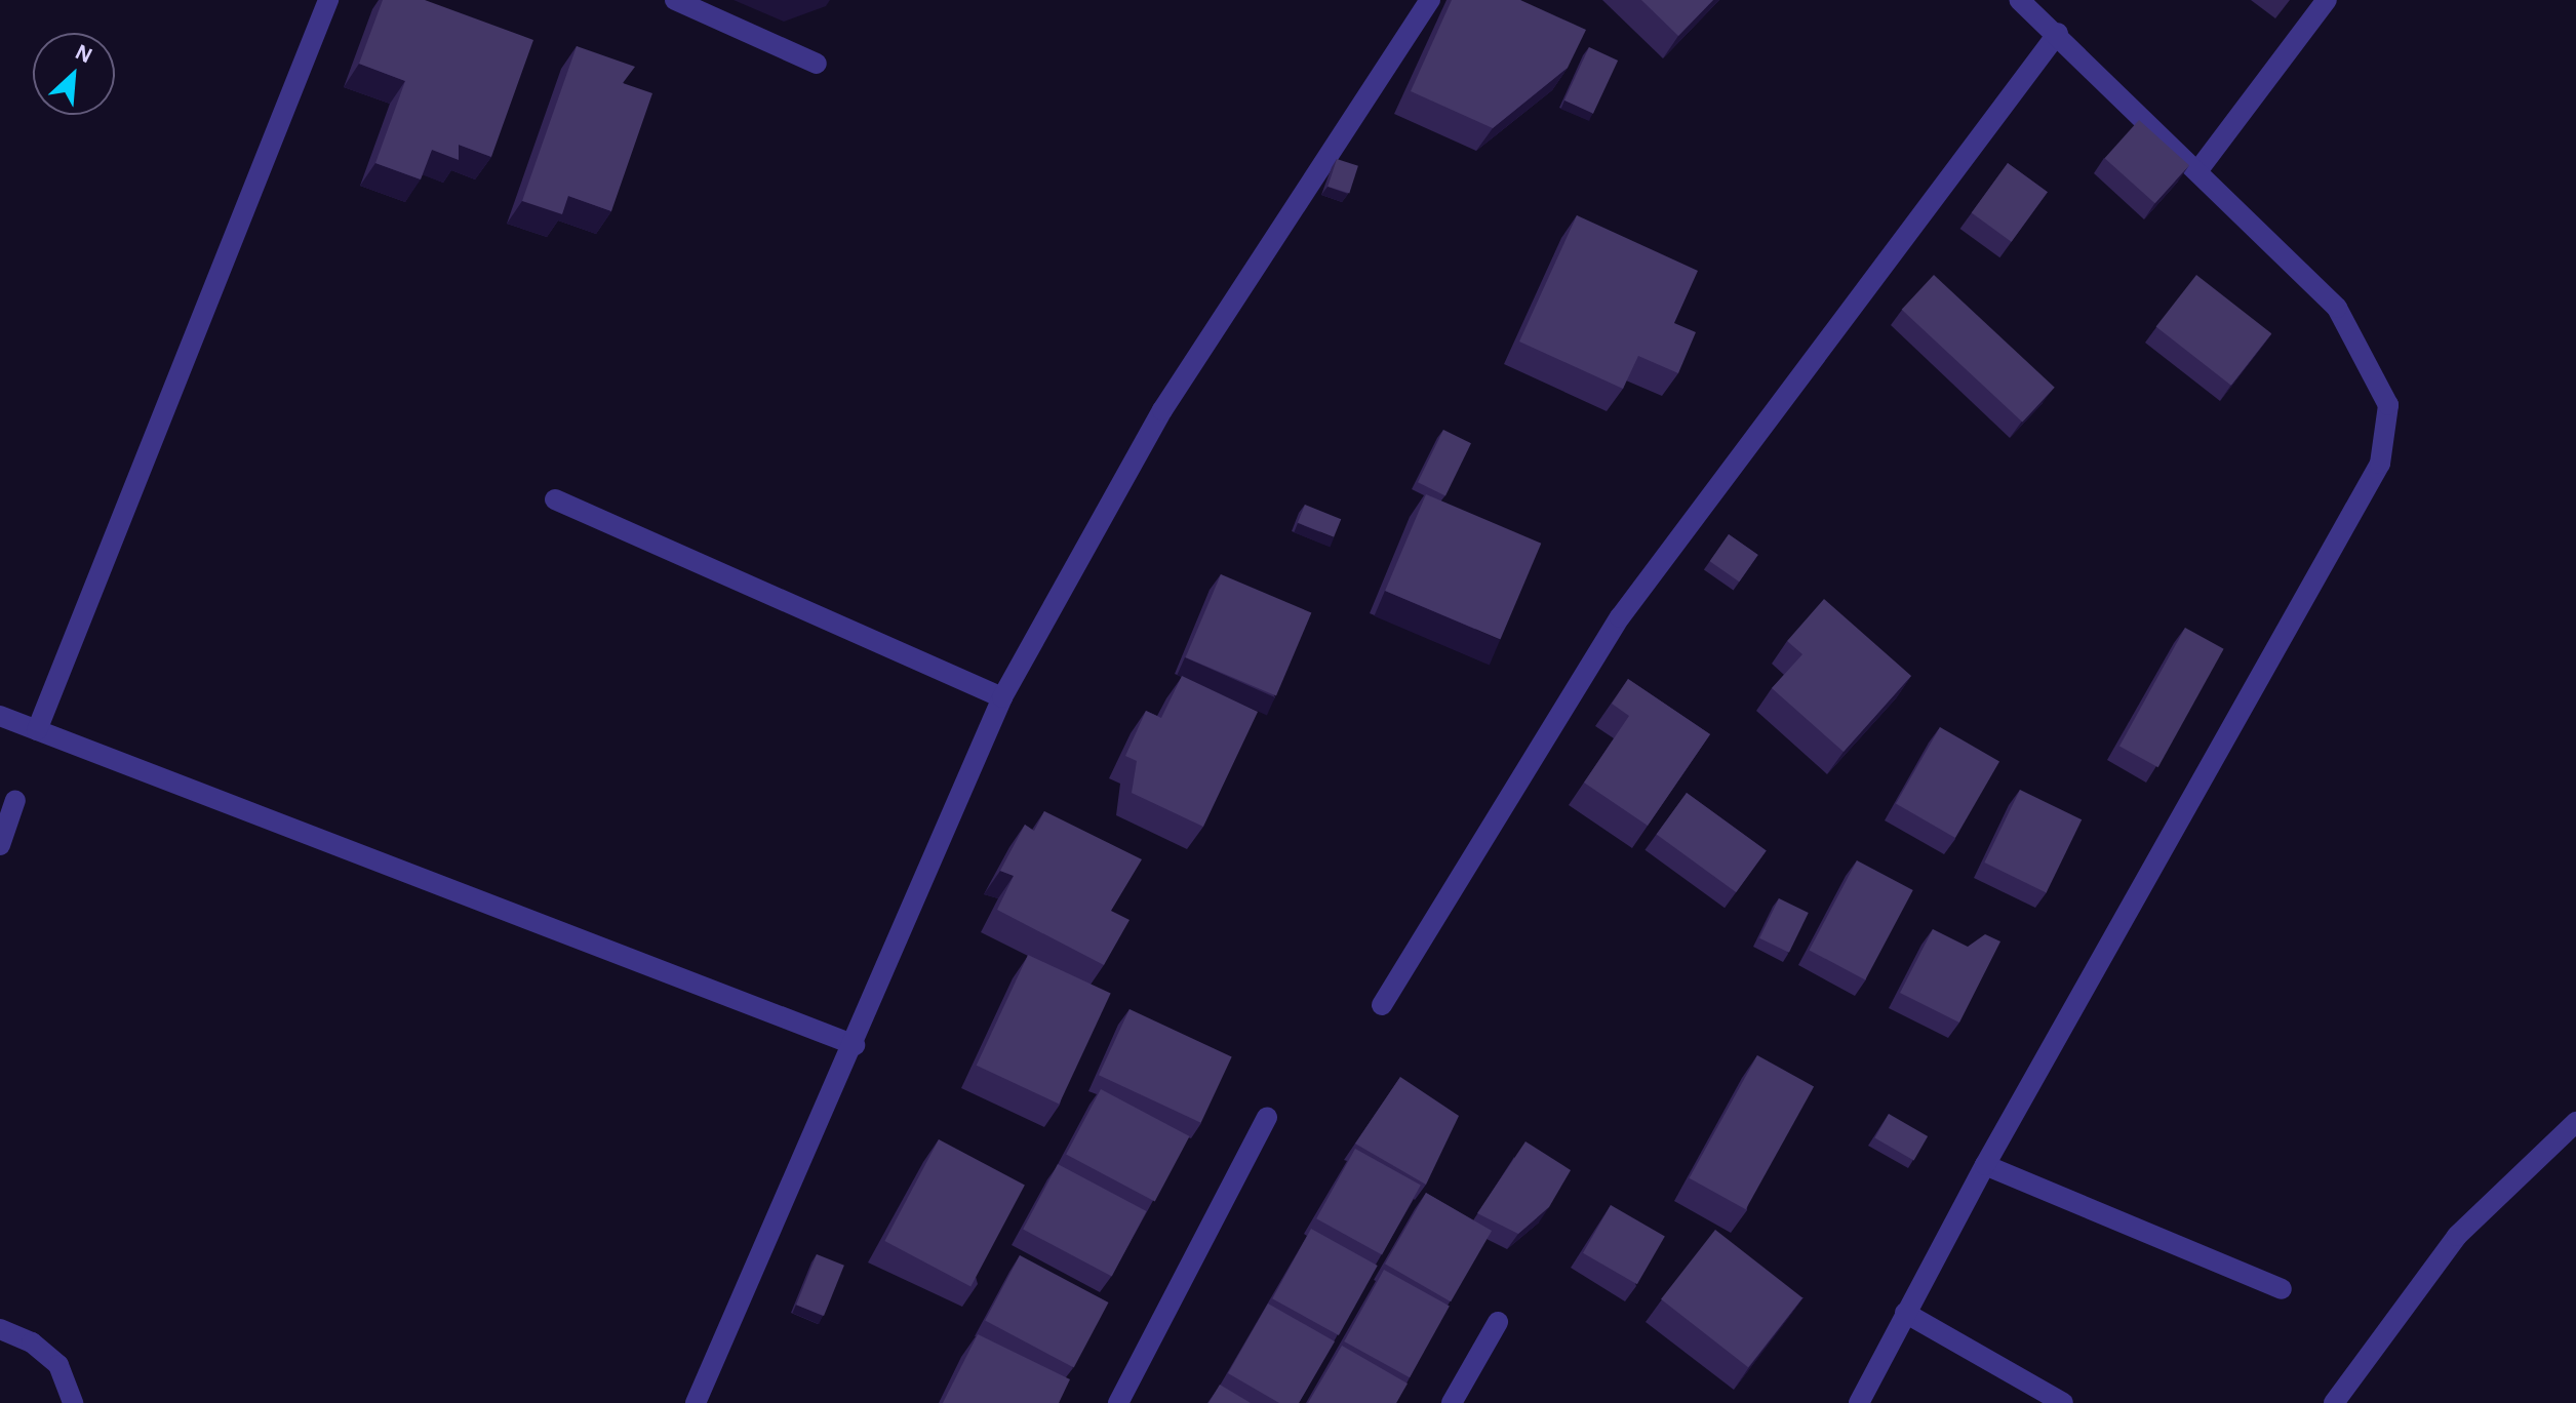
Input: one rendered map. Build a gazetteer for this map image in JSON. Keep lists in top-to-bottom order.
{
  "north": "top right"
}
